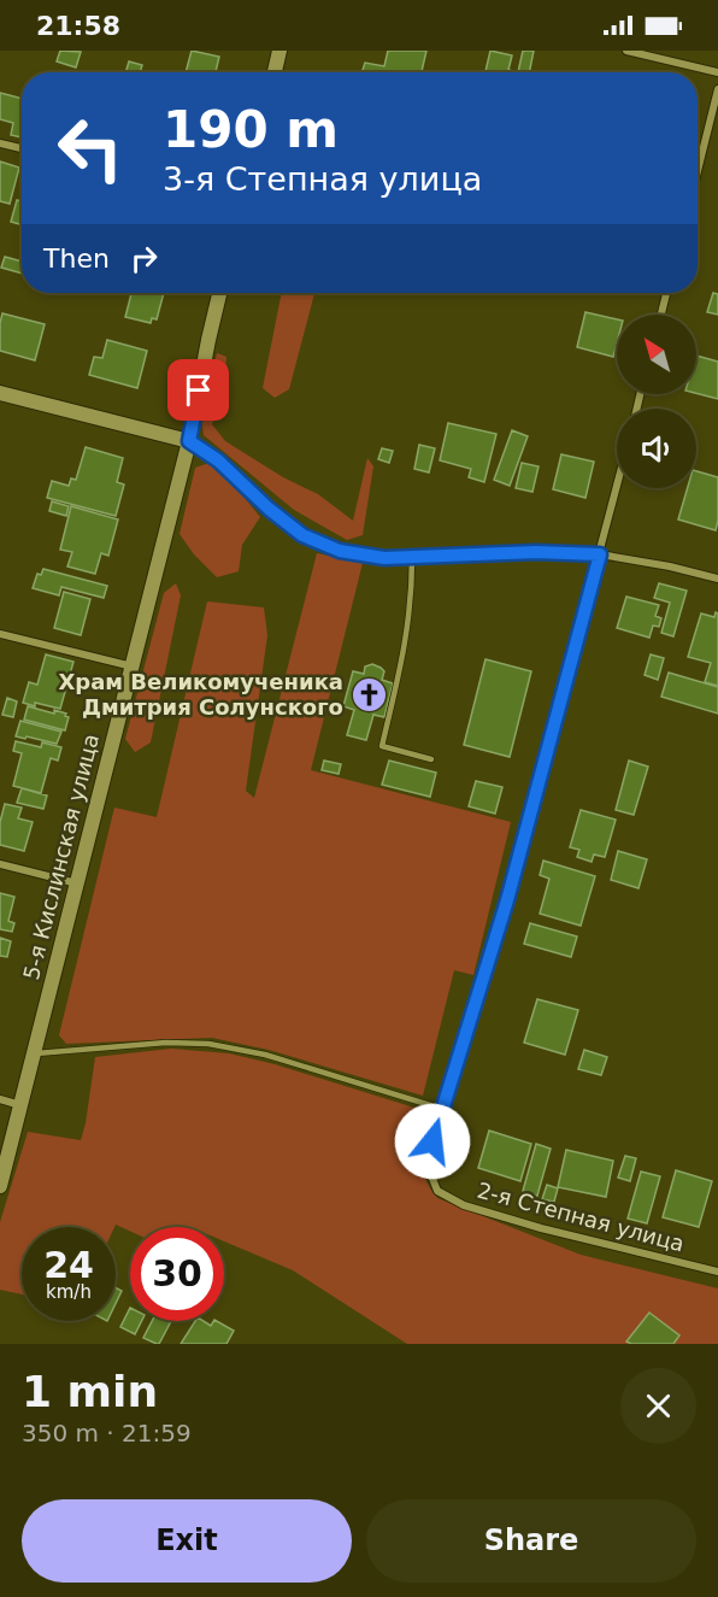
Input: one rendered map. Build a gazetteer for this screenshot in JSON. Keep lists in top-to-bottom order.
{
  "streets": {
    "street": ["5-я Кислинская улица", "2-я Степная улица"]
  },
  "places": {
    "church": ["Храм Великомученика Дмитрия Солунского"]
  },
  "north": "top left",
  "page": {
    "status": "21:58",
    "turn": ["190 m", "3-я Степная улица"],
    "then": "Then",
    "speed": "24 km/h",
    "limit": "30",
    "heading": ["1 min", "350 m · 21:59"],
    "buttons": ["Exit", "Share"]
  }
}
